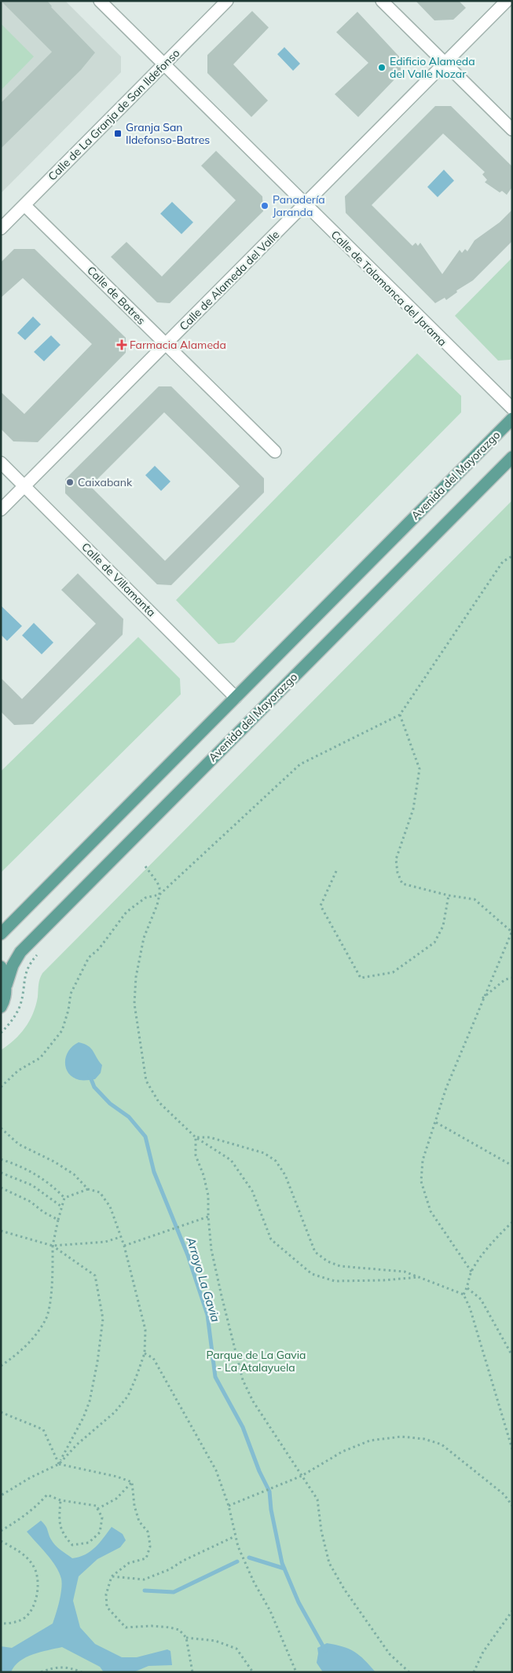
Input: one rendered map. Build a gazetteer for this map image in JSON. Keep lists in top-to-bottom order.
{
  "streets": {
    "main road": ["Avenida del Mayorazgo"],
    "street": [
      "Calle de La Granja de San Ildefonso",
      "Calle de Alameda del Valle",
      "Calle de Talamanca del Jarama",
      "Calle de Batres",
      "Calle de Villamanta"
    ]
  },
  "crossings": [
    ["Calle de La Granja de San Ildefonso", "Calle de Talamanca del Jarama"],
    ["Calle de La Granja de San Ildefonso", "Calle de Batres"],
    ["Calle de Alameda del Valle", "Calle de Talamanca del Jarama"],
    ["Calle de Alameda del Valle", "Calle de Batres"],
    ["Calle de Alameda del Valle", "Calle de Villamanta"],
    ["Avenida del Mayorazgo", "Calle de Villamanta"]
  ],
  "water": ["Arroyo La Gavia"],
  "parks": ["Parque de La Gavia - La Atalayuela"],
  "places": {
    "other": ["Edificio Alameda del Valle Nozar", "Panadería Jaranda", "Caixabank"],
    "transit": ["Granja San Ildefonso-Batres"],
    "health": ["Farmacia Alameda"]
  }
}
